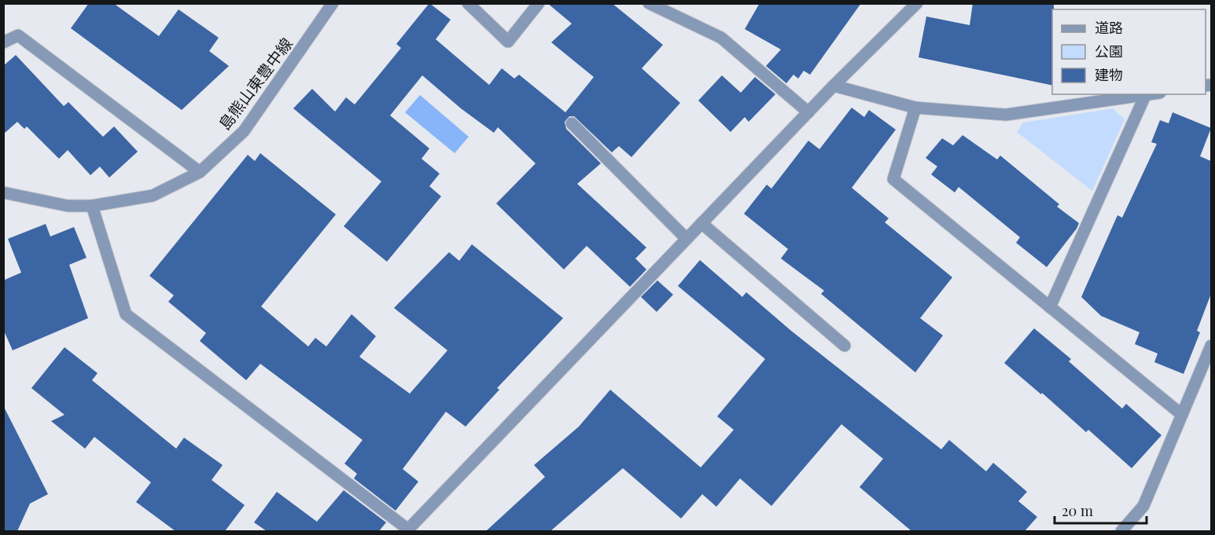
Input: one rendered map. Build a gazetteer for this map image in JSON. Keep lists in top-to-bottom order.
{
  "streets": {
    "street": ["島熊山東豊中線"]
  },
  "legend": ["道路", "公園", "建物"],
  "scale_bar": "20 m"
}
